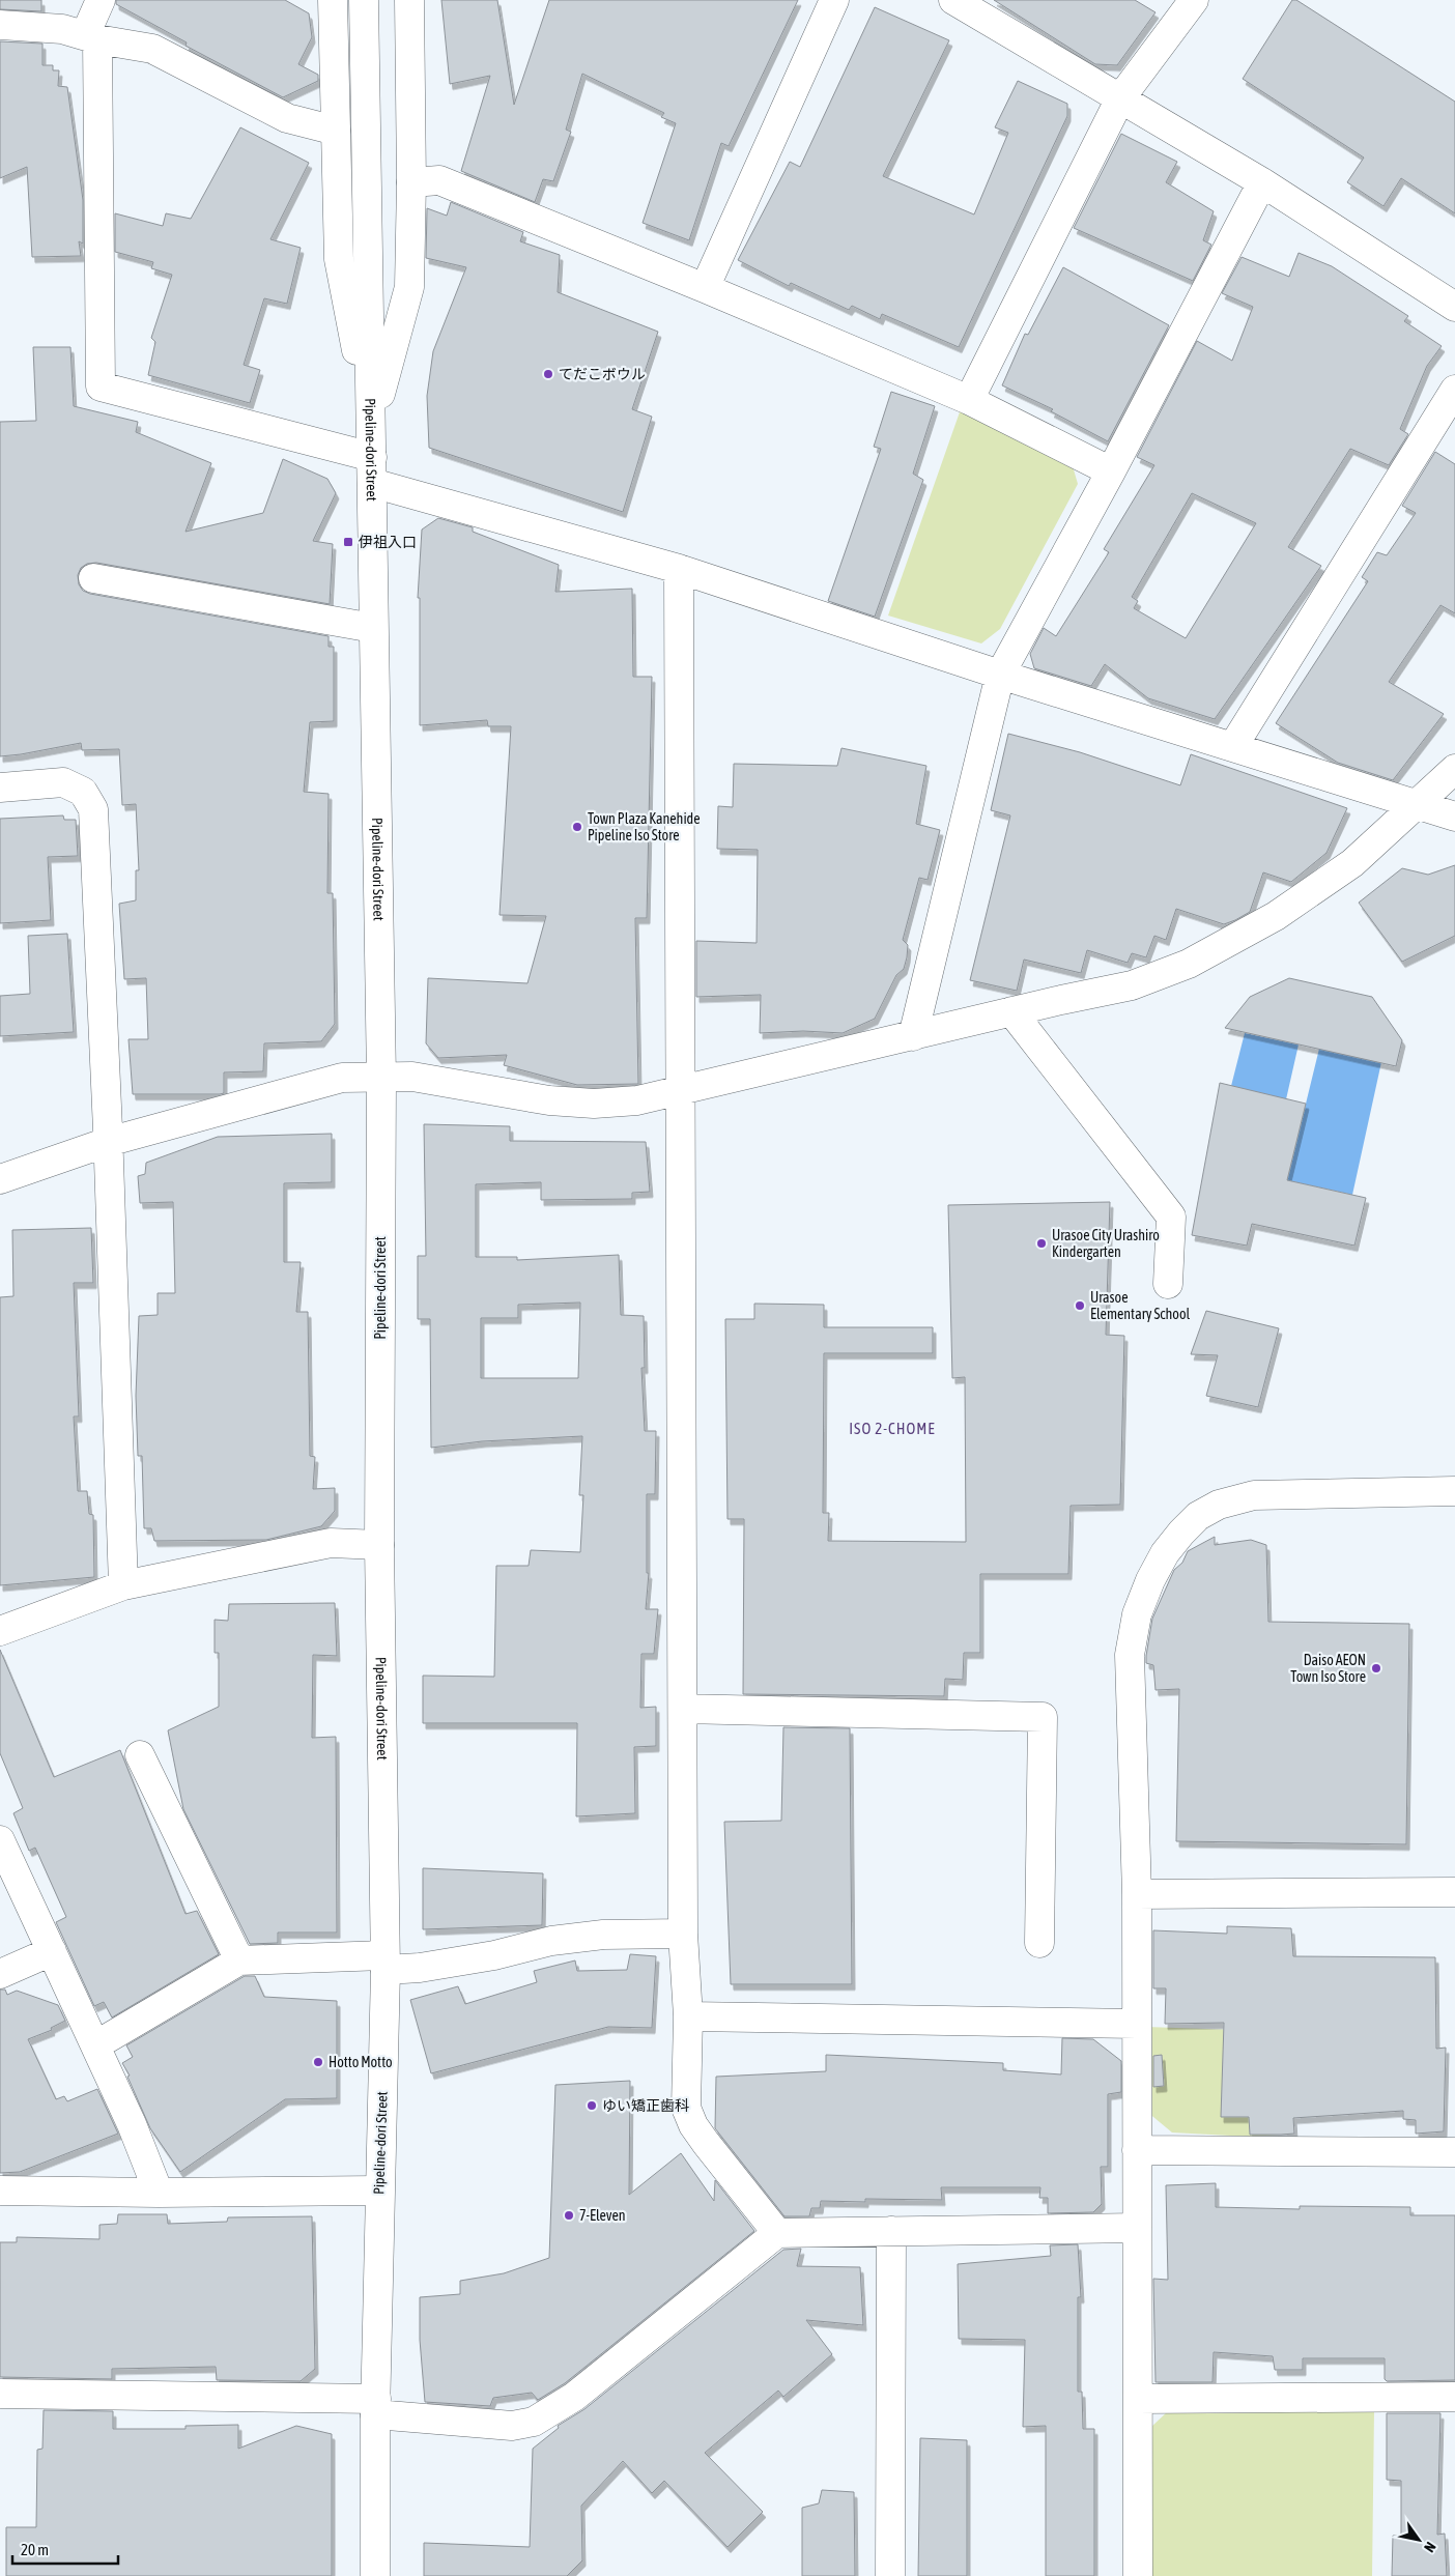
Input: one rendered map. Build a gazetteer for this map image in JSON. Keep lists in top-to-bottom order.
{
  "streets": {
    "street": ["Pipeline-dori Street"]
  },
  "districts": ["ISO 2-CHOME"],
  "places": {
    "other": [
      "てだこボウル",
      "Town Plaza Kanehide Pipeline Iso Store",
      "Urasoe City Urashiro Kindergarten",
      "Urasoe Elementary School",
      "Daiso AEON Town Iso Store",
      "Hotto Motto",
      "ゆい矯正歯科",
      "7-Eleven"
    ],
    "transit": ["伊祖入口"]
  },
  "scale_bar": "20 m",
  "north": "bottom right"
}
